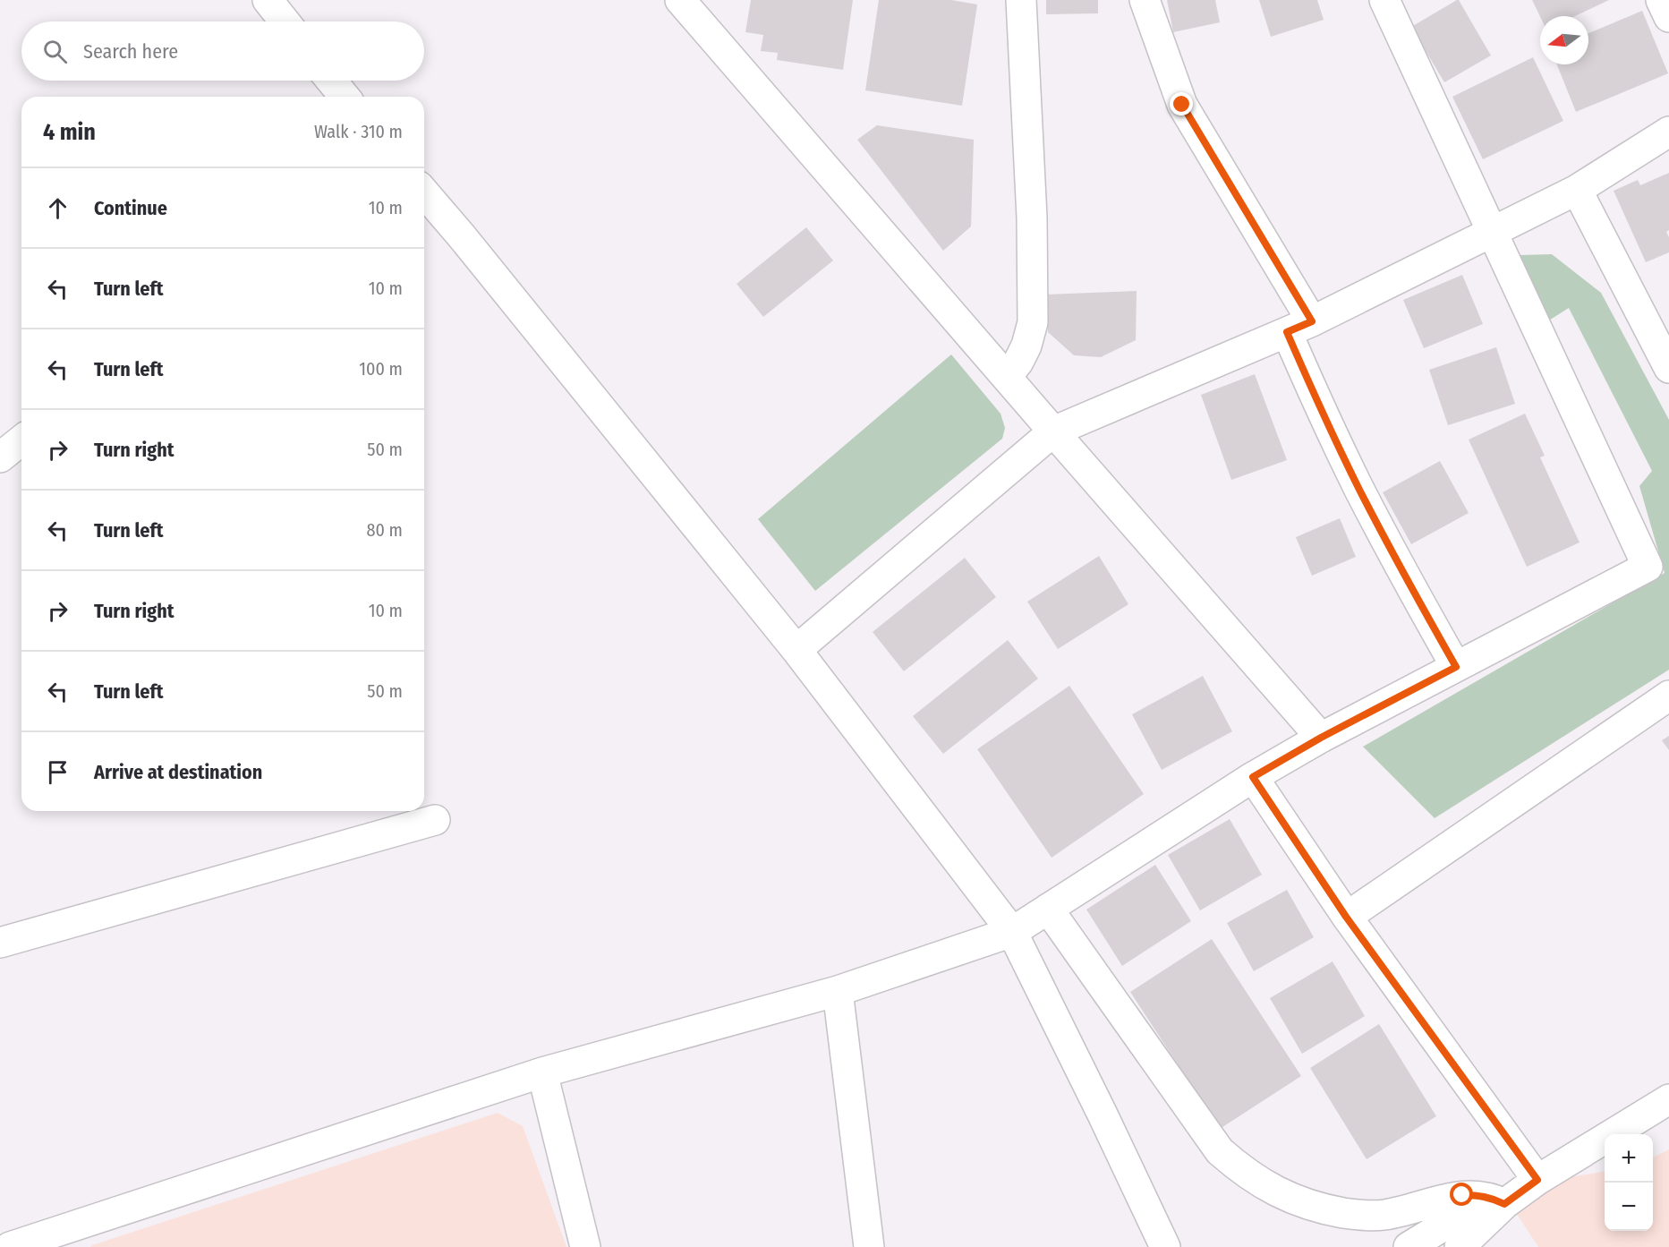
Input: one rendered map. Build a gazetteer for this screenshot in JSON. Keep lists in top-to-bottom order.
{
  "north": "left",
  "page": {
    "search": "Search here",
    "heading": ["4 min", "Walk · 310 m"],
    "list": [
      ["Continue", "10 m"],
      ["Turn left", "10 m"],
      ["Turn left", "100 m"],
      ["Turn right", "50 m"],
      ["Turn left", "80 m"],
      ["Turn right", "10 m"],
      ["Turn left", "50 m"],
      "Arrive at destination"
    ],
    "map_buttons": ["+", "−"]
  }
}
